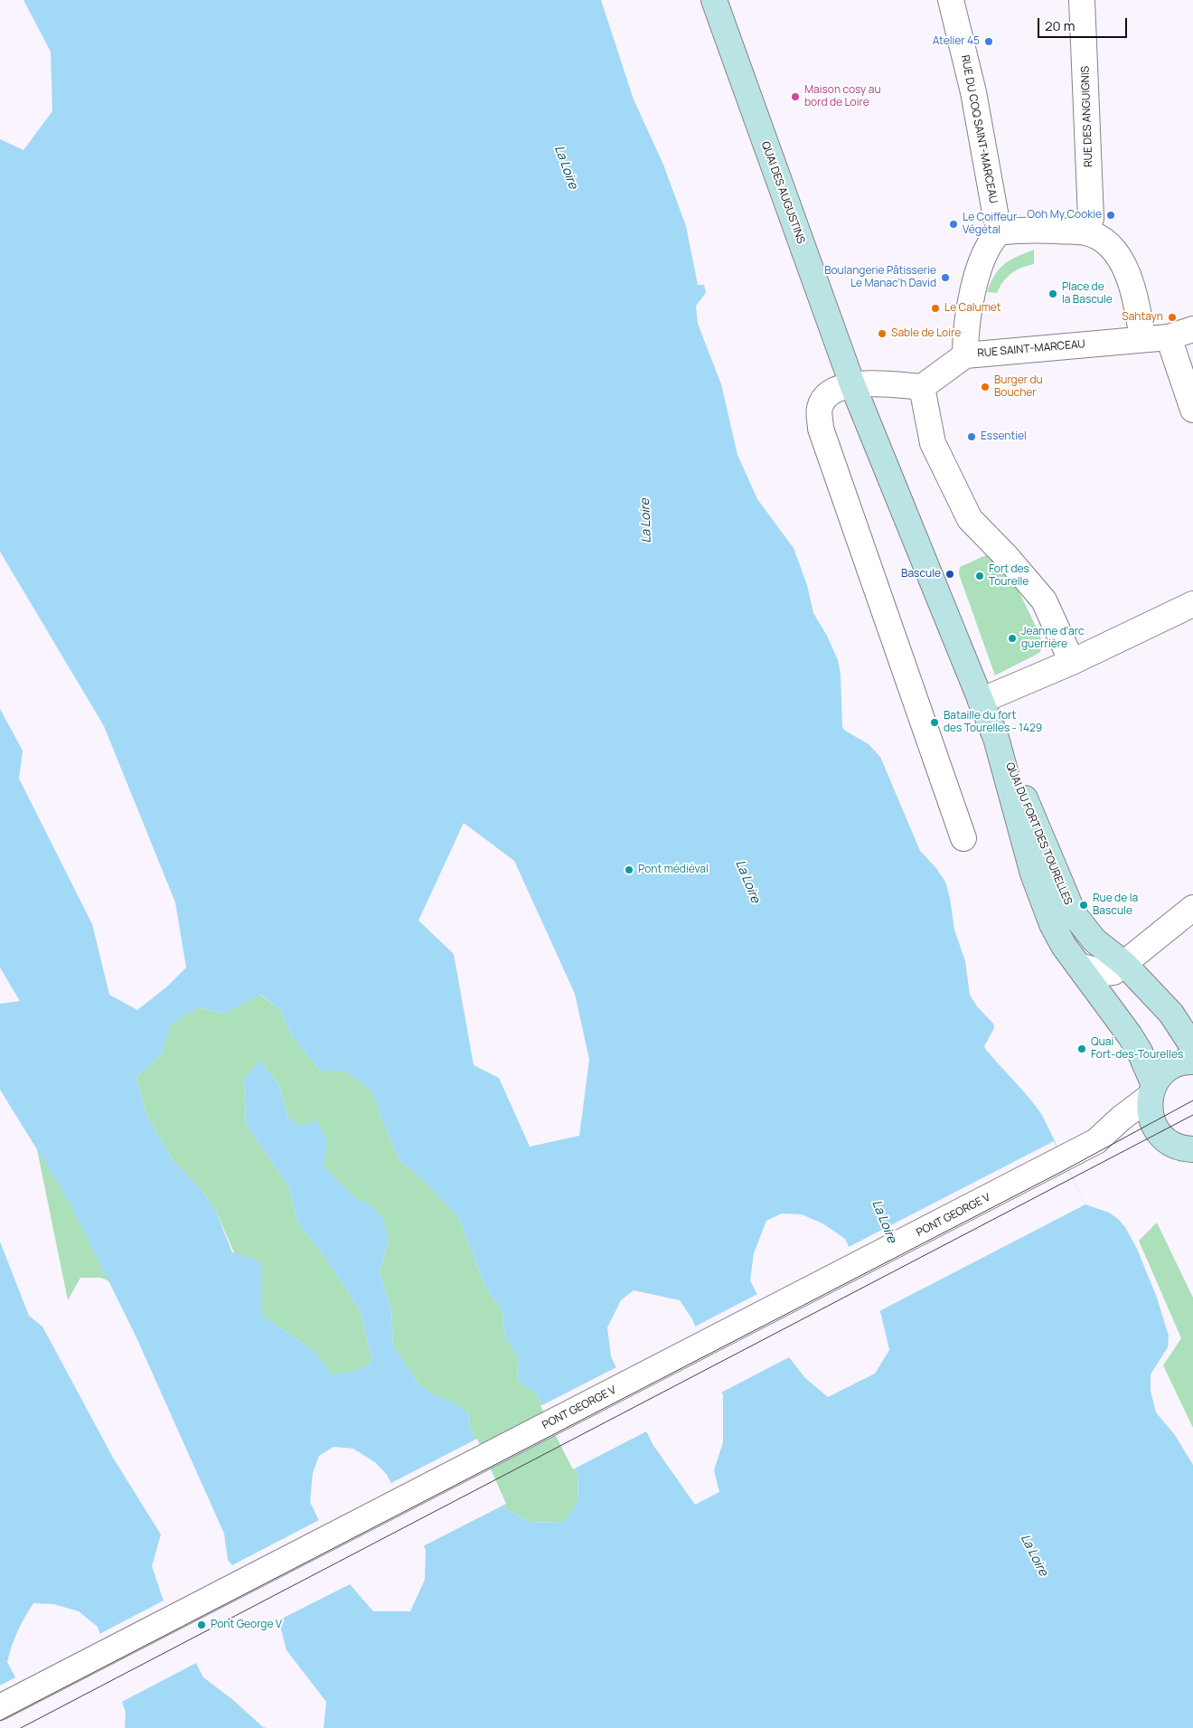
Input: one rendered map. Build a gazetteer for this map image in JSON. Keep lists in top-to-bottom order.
{
  "streets": {
    "main road": ["QUAI DES AUGUSTINS", "QUAI DU FORT DES TOURELLES"],
    "street": [
      "RUE DES ANGUIGNIS",
      "RUE DU COQ SAINT-MARCEAU",
      "RUE SAINT-MARCEAU",
      "PONT GEORGE V"
    ]
  },
  "crossings": [
    ["QUAI DES AUGUSTINS", "QUAI DU FORT DES TOURELLES"]
  ],
  "water": ["La Loire"],
  "places": [
    "Atelier 45",
    "Maison cosy au bord de Loire",
    "Ooh My Cookie",
    "Le Coiffeur Végétal",
    "Boulangerie Pâtisserie Le Manac'h David",
    "Place de la Bascule",
    "Le Calumet",
    "Sahtayn",
    "Sable de Loire",
    "Burger du Boucher",
    "Essentiel",
    "Bascule",
    "Fort des Tourelle",
    "Jeanne d'arc guerrière",
    "Bataille du fort des Tourelles - 1429",
    "Pont médiéval",
    "Rue de la Bascule",
    "Quai Fort-des-Tourelles",
    "Pont George V"
  ],
  "scale_bar": "20 m"
}
